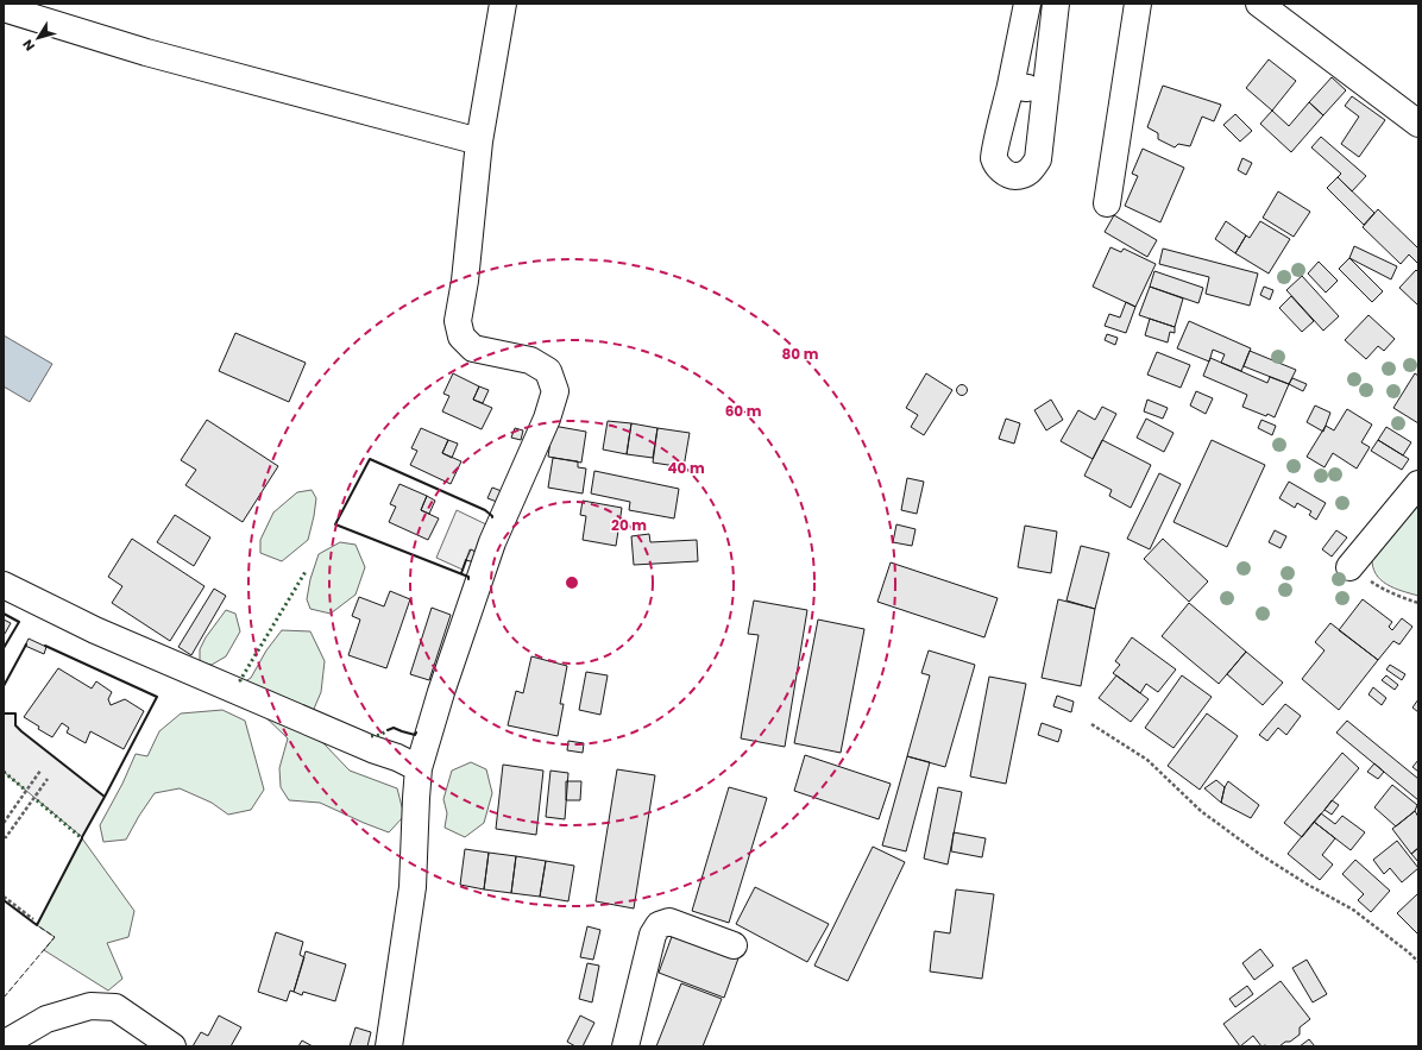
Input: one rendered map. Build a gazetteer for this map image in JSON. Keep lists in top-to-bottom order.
{
  "north": "bottom left",
  "rings": [
    "80 m",
    "60 m",
    "40 m",
    "20 m"
  ]
}
